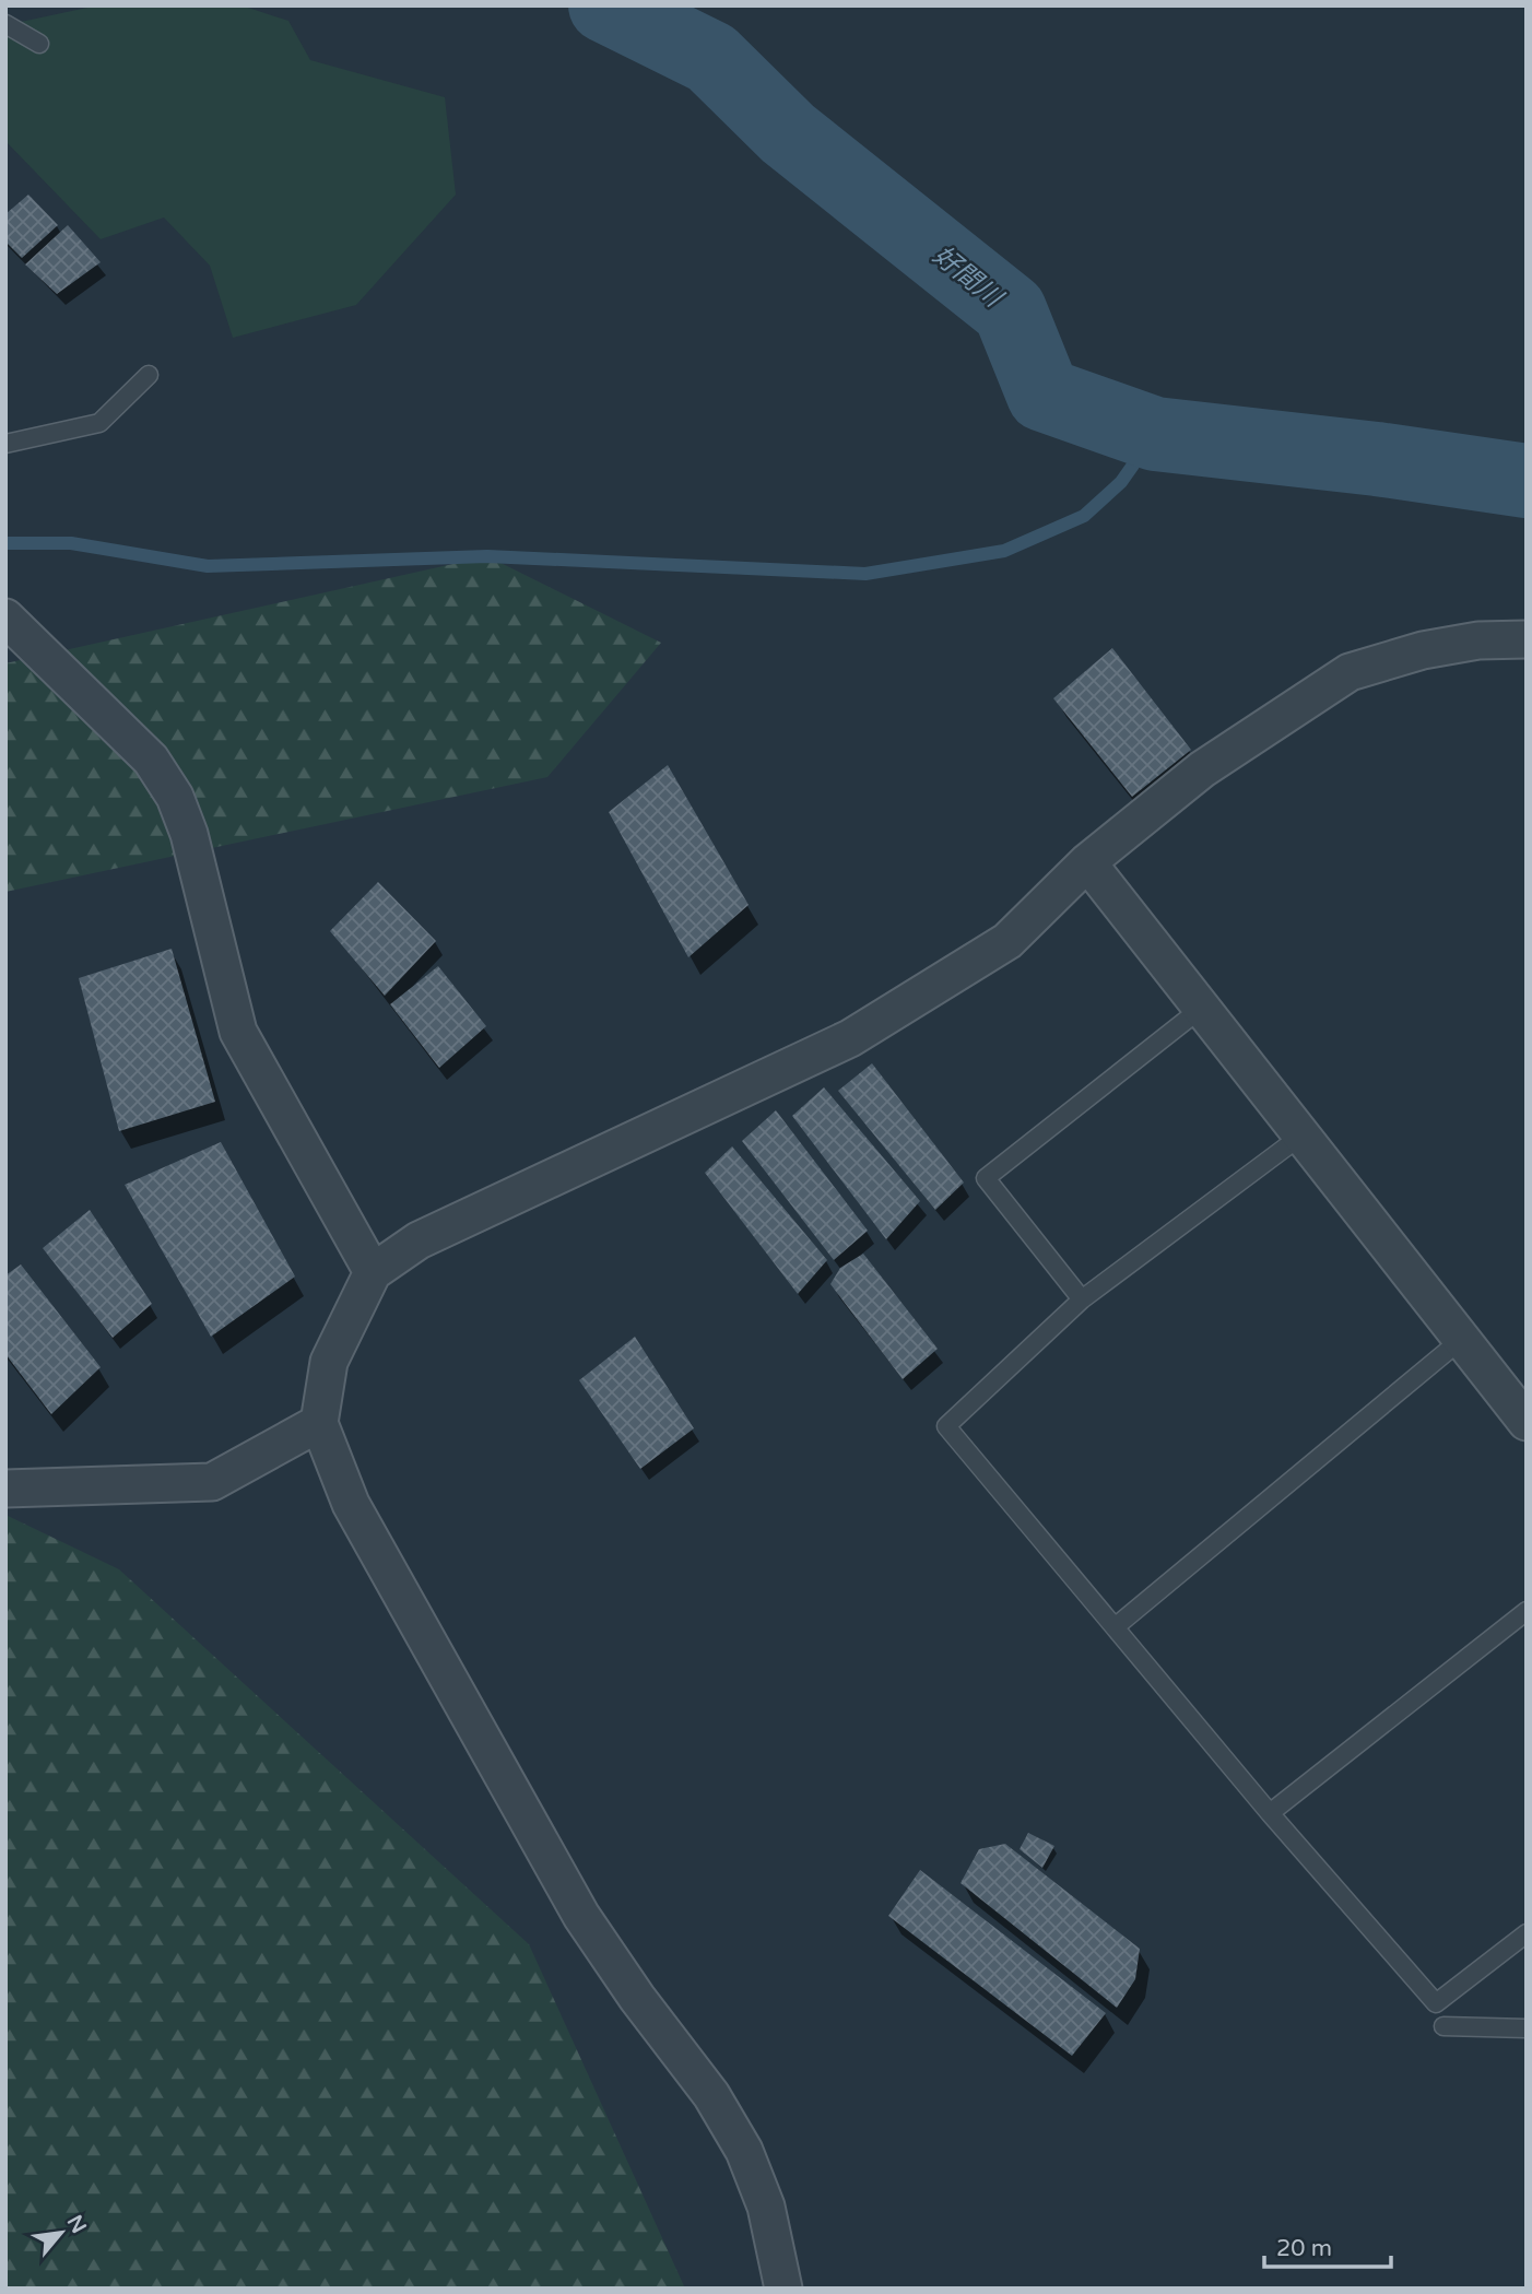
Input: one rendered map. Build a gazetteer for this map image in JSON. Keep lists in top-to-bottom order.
{
  "water": ["好間川"],
  "scale_bar": "20 m",
  "north": "top right"
}
